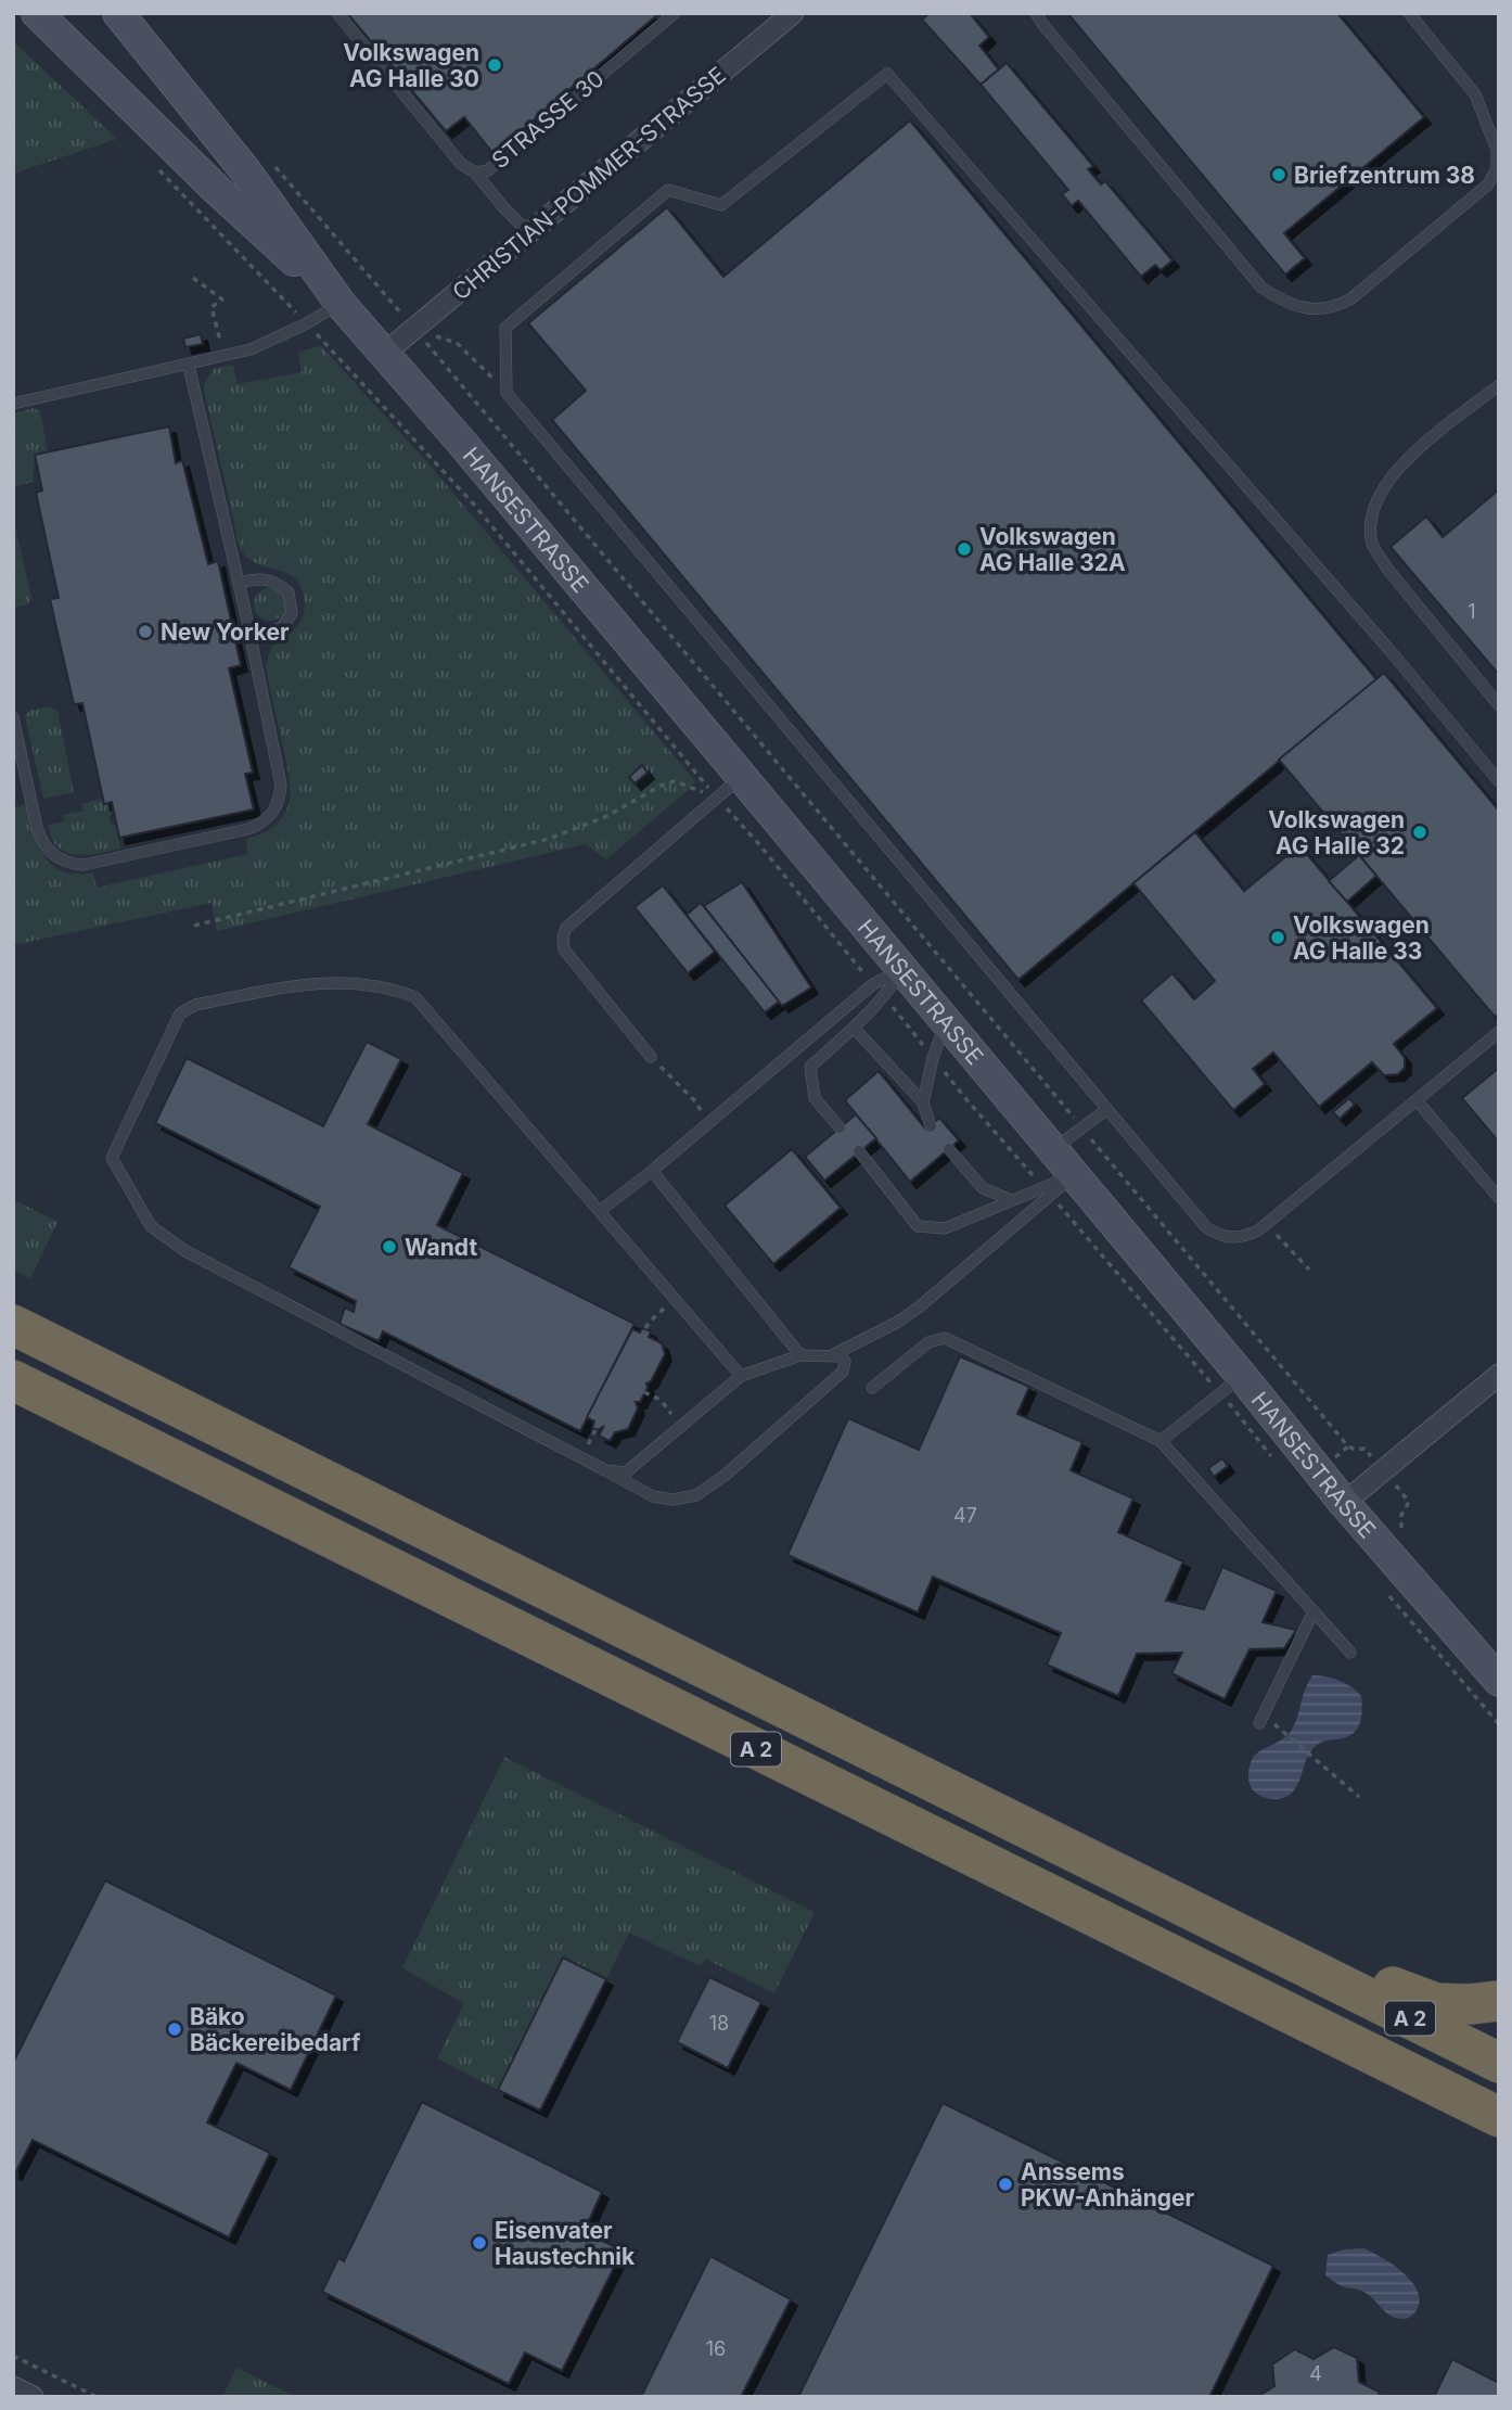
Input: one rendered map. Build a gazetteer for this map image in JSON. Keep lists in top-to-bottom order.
{
  "streets": {
    "highway": ["A 2"],
    "main road": ["HANSESTRASSE"],
    "street": ["CHRISTIAN-POMMER-STRASSE"],
    "lane": ["STRASSE 30"]
  },
  "crossings": [
    ["CHRISTIAN-POMMER-STRASSE", "HANSESTRASSE"]
  ],
  "places": [
    "Volkswagen AG Halle 30",
    "Briefzentrum 38",
    "Volkswagen AG Halle 32A",
    "New Yorker",
    "Volkswagen AG Halle 32",
    "Volkswagen AG Halle 33",
    "Wandt",
    "Bäko Bäckereibedarf",
    "Anssems PKW-Anhänger",
    "Eisenvater Haustechnik"
  ],
  "house_numbers": [
    "1",
    "47",
    "18",
    "16",
    "4"
  ]
}
